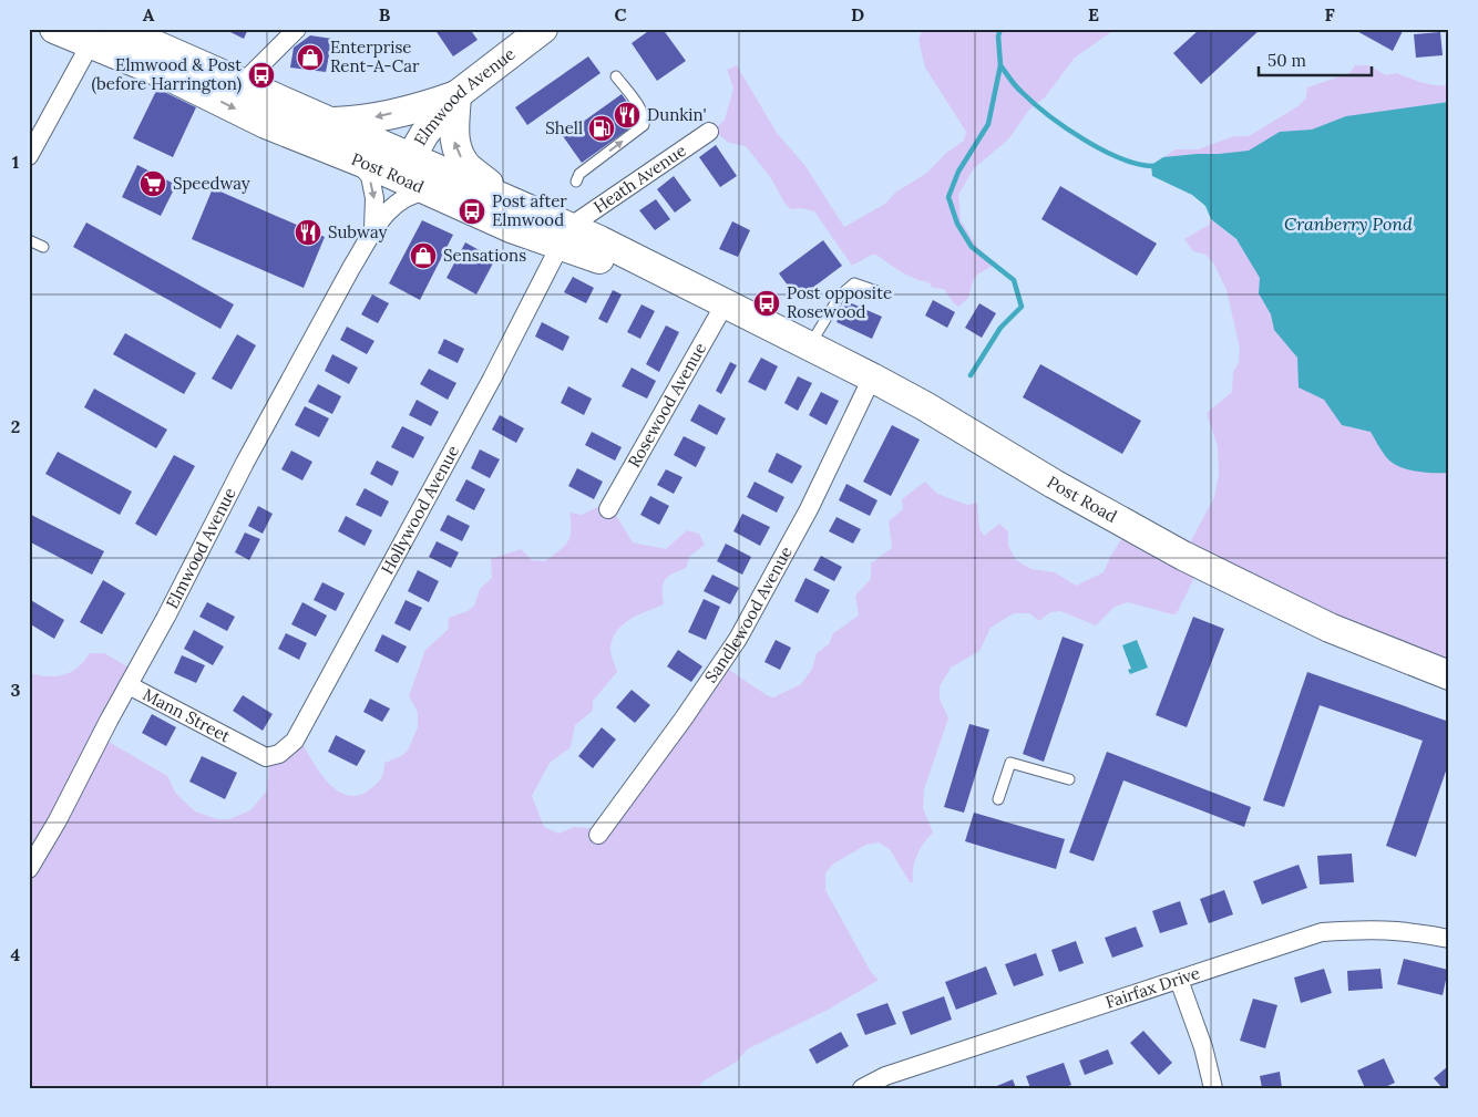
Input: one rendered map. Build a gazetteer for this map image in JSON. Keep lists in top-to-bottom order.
{
  "streets": {
    "main road": ["Elmwood Avenue", "Post Road"],
    "street": [
      "Heath Avenue",
      "Rosewood Avenue",
      "Hollywood Avenue",
      "Sandlewood Avenue",
      "Mann Street",
      "Fairfax Drive"
    ]
  },
  "crossings": [
    ["Elmwood Avenue", "Post Road"],
    ["Elmwood Avenue", "Mann Street"],
    ["Post Road", "Heath Avenue"],
    ["Post Road", "Rosewood Avenue"],
    ["Post Road", "Hollywood Avenue"],
    ["Post Road", "Sandlewood Avenue"],
    ["Heath Avenue", "Hollywood Avenue"],
    ["Hollywood Avenue", "Mann Street"]
  ],
  "water": ["Cranberry Pond"],
  "places": {
    "shop": ["Enterprise Rent-A-Car", "Sensations"],
    "bus stop": ["Elmwood & Post (before Harrington)", "Post after Elmwood", "Post opposite Rosewood"],
    "restaurant": ["Dunkin'", "Subway"],
    "fuel station": ["Shell"],
    "supermarket": ["Speedway"]
  },
  "scale_bar": "50 m",
  "grid": {
    "columns": [
      "A",
      "B",
      "C",
      "D",
      "E",
      "F"
    ],
    "rows": [
      "1",
      "2",
      "3",
      "4"
    ]
  }
}
